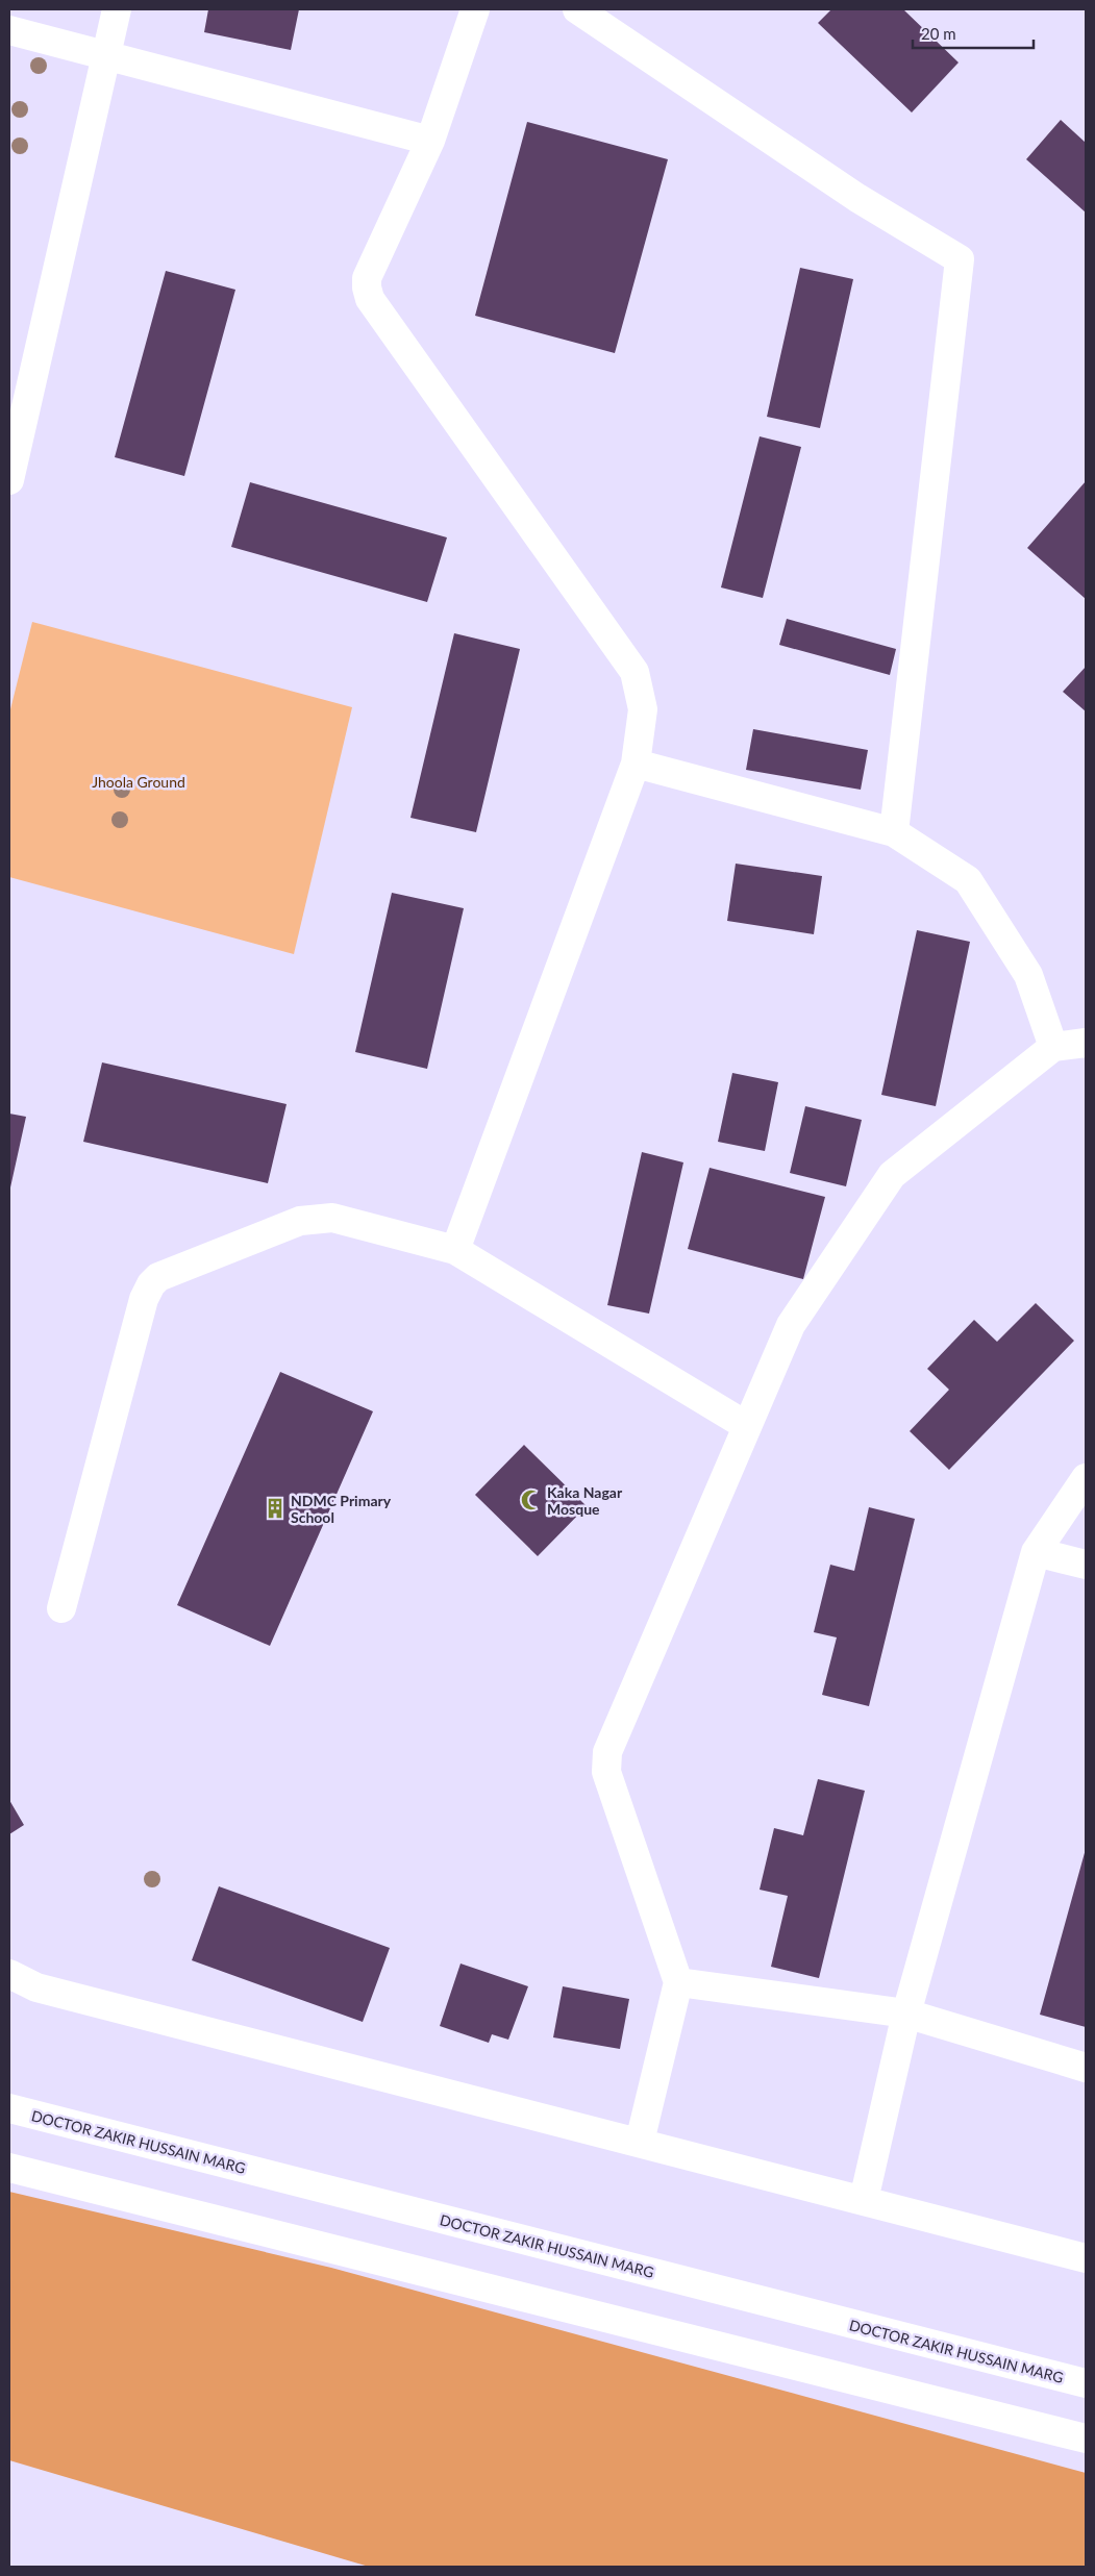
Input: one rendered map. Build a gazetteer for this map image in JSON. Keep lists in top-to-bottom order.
{
  "streets": {
    "street": ["DOCTOR ZAKIR HUSSAIN MARG"]
  },
  "parks": ["Jhoola Ground"],
  "places": {
    "mosque": ["Kaka Nagar Mosque"],
    "building": ["NDMC Primary School"]
  },
  "scale_bar": "20 m"
}
